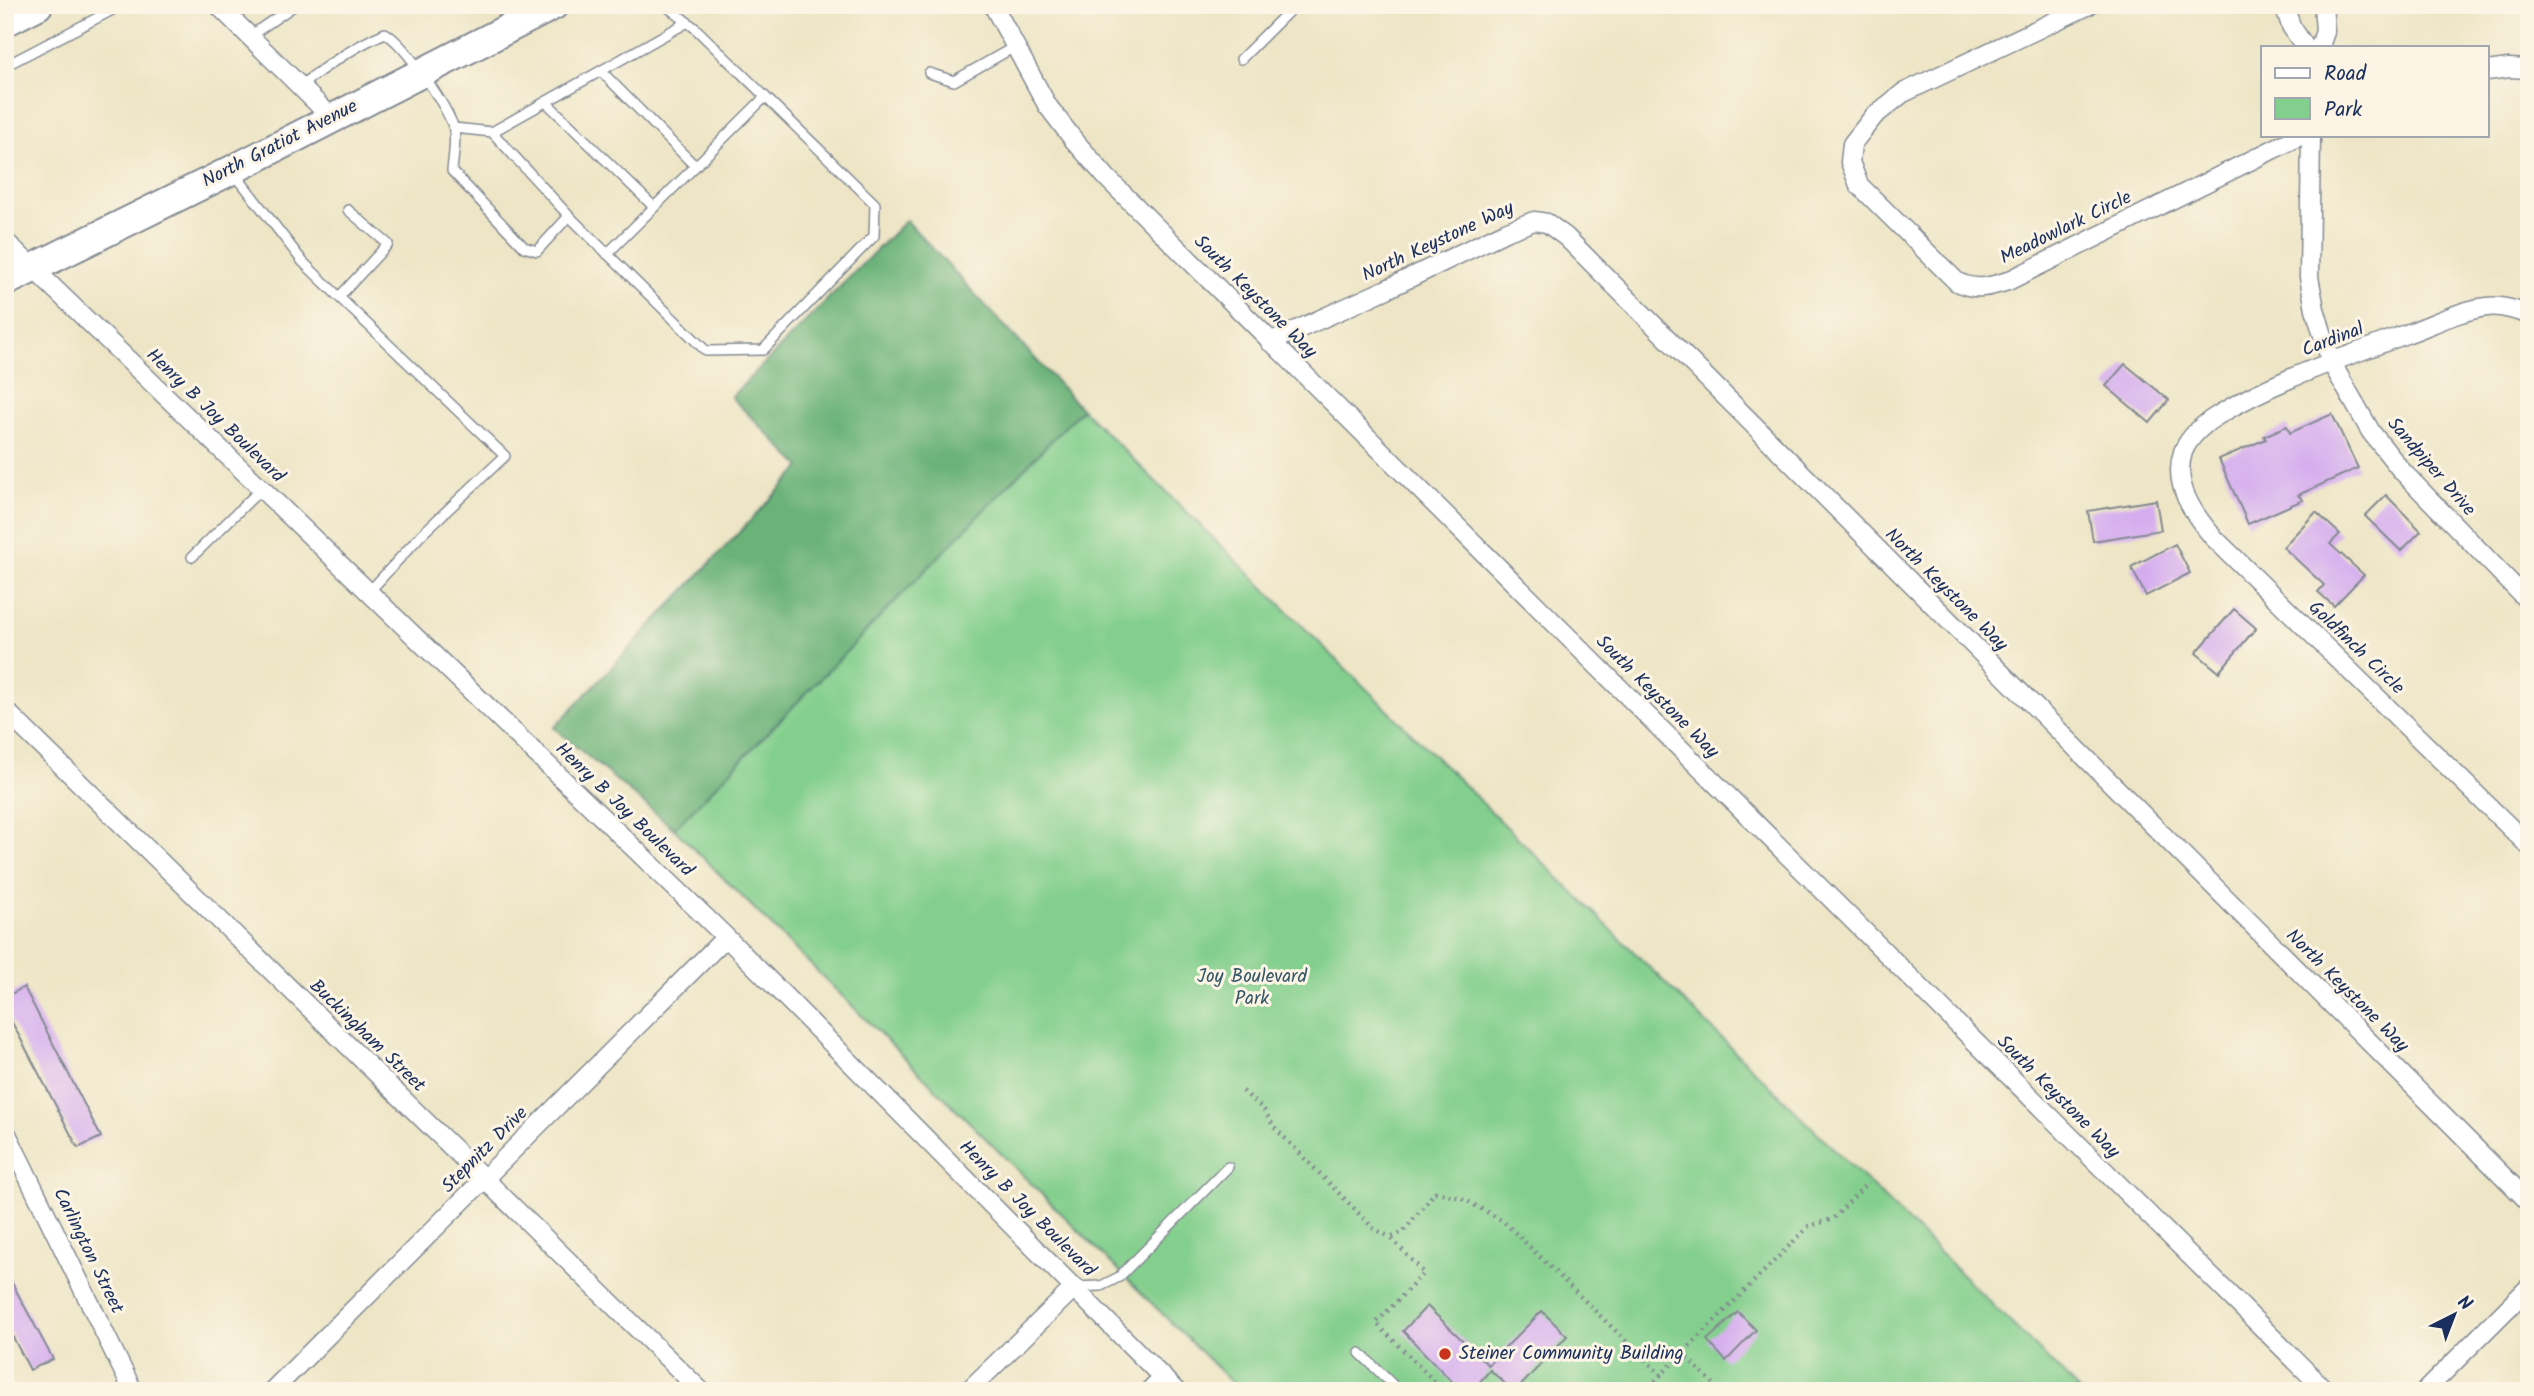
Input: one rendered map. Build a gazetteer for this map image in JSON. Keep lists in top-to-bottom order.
{
  "streets": {
    "main road": ["North Gratiot Avenue"],
    "street": [
      "Meadowlark Circle",
      "North Keystone Way",
      "South Keystone Way",
      "Cardinal",
      "Henry B Joy Boulevard",
      "Sandpiper Drive",
      "Goldfinch Circle",
      "Buckingham Street",
      "Stepnitz Drive",
      "Carlington Street"
    ]
  },
  "crossings": [
    ["North Gratiot Avenue", "Henry B Joy Boulevard"],
    ["North Keystone Way", "South Keystone Way"],
    ["Cardinal", "Sandpiper Drive"],
    ["Cardinal", "Goldfinch Circle"],
    ["Henry B Joy Boulevard", "Stepnitz Drive"],
    ["Buckingham Street", "Stepnitz Drive"]
  ],
  "parks": ["Joy Boulevard Park"],
  "places": ["Steiner Community Building"],
  "legend": ["Road", "Park"],
  "north": "top right"
}
